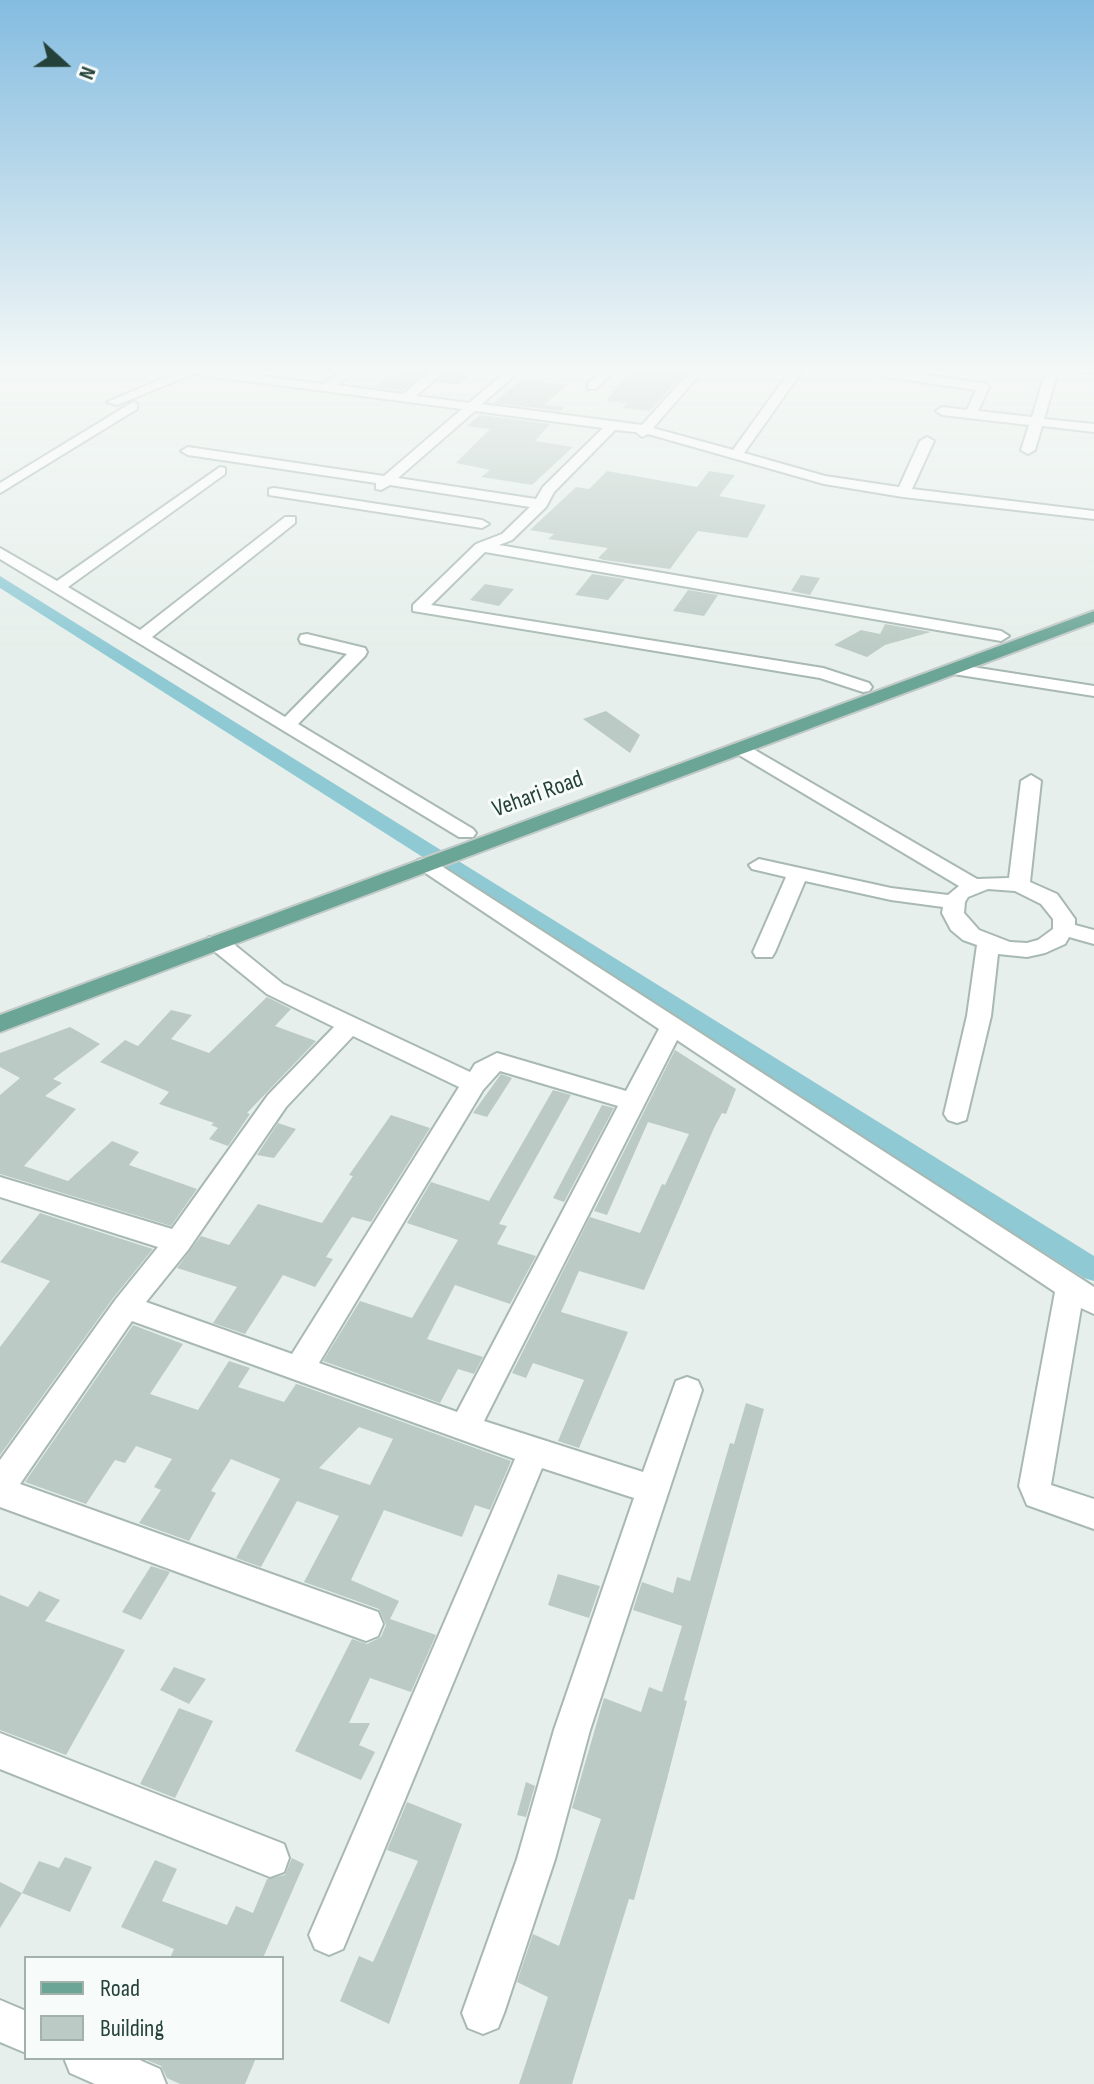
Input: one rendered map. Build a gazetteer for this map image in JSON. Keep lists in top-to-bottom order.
{
  "streets": {
    "main road": ["Vehari Road"]
  },
  "legend": ["Road", "Building"],
  "north": "right"
}
